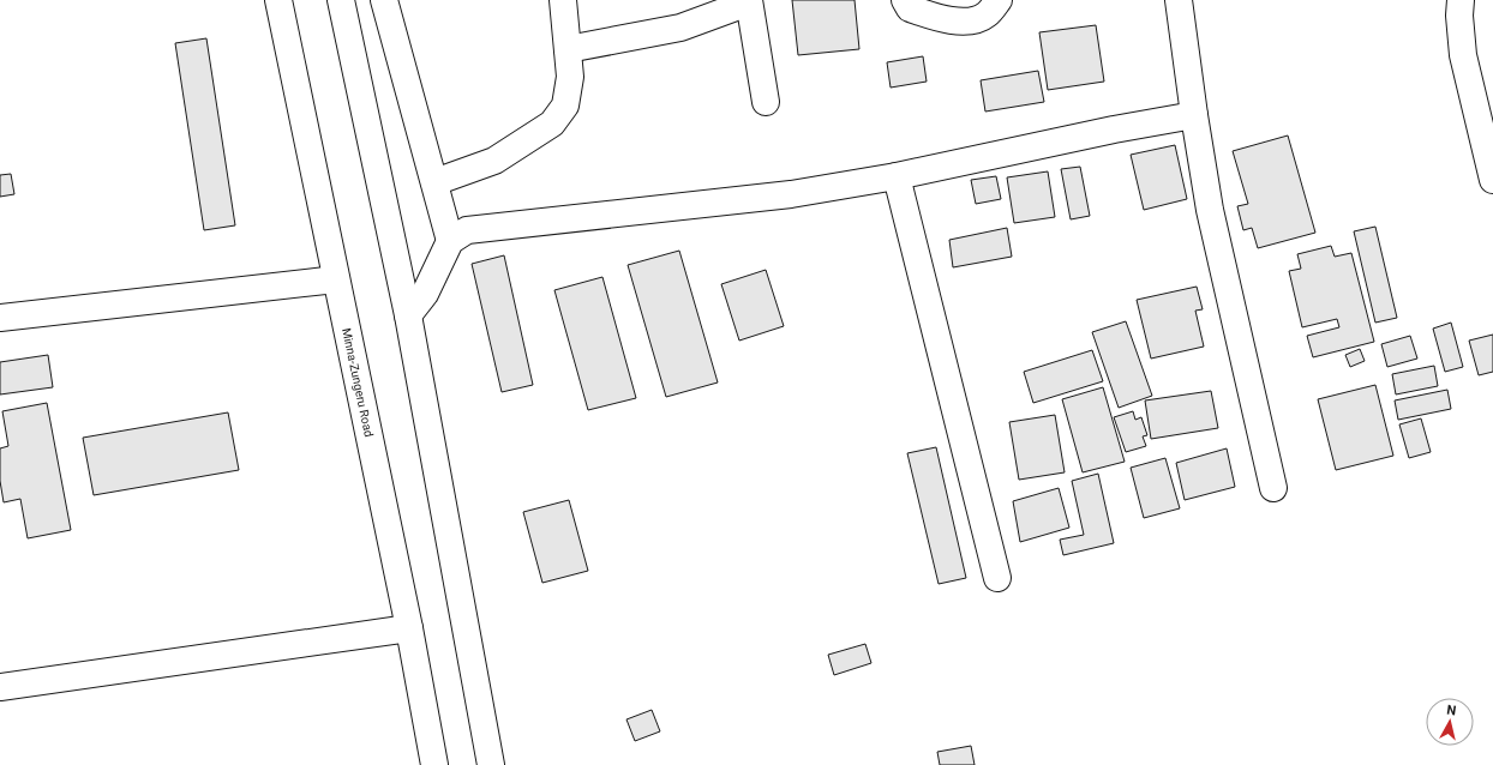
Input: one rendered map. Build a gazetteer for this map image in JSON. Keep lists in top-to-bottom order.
{
  "streets": {
    "street": ["Minna-Zungeru Road"]
  },
  "north": "top"
}
